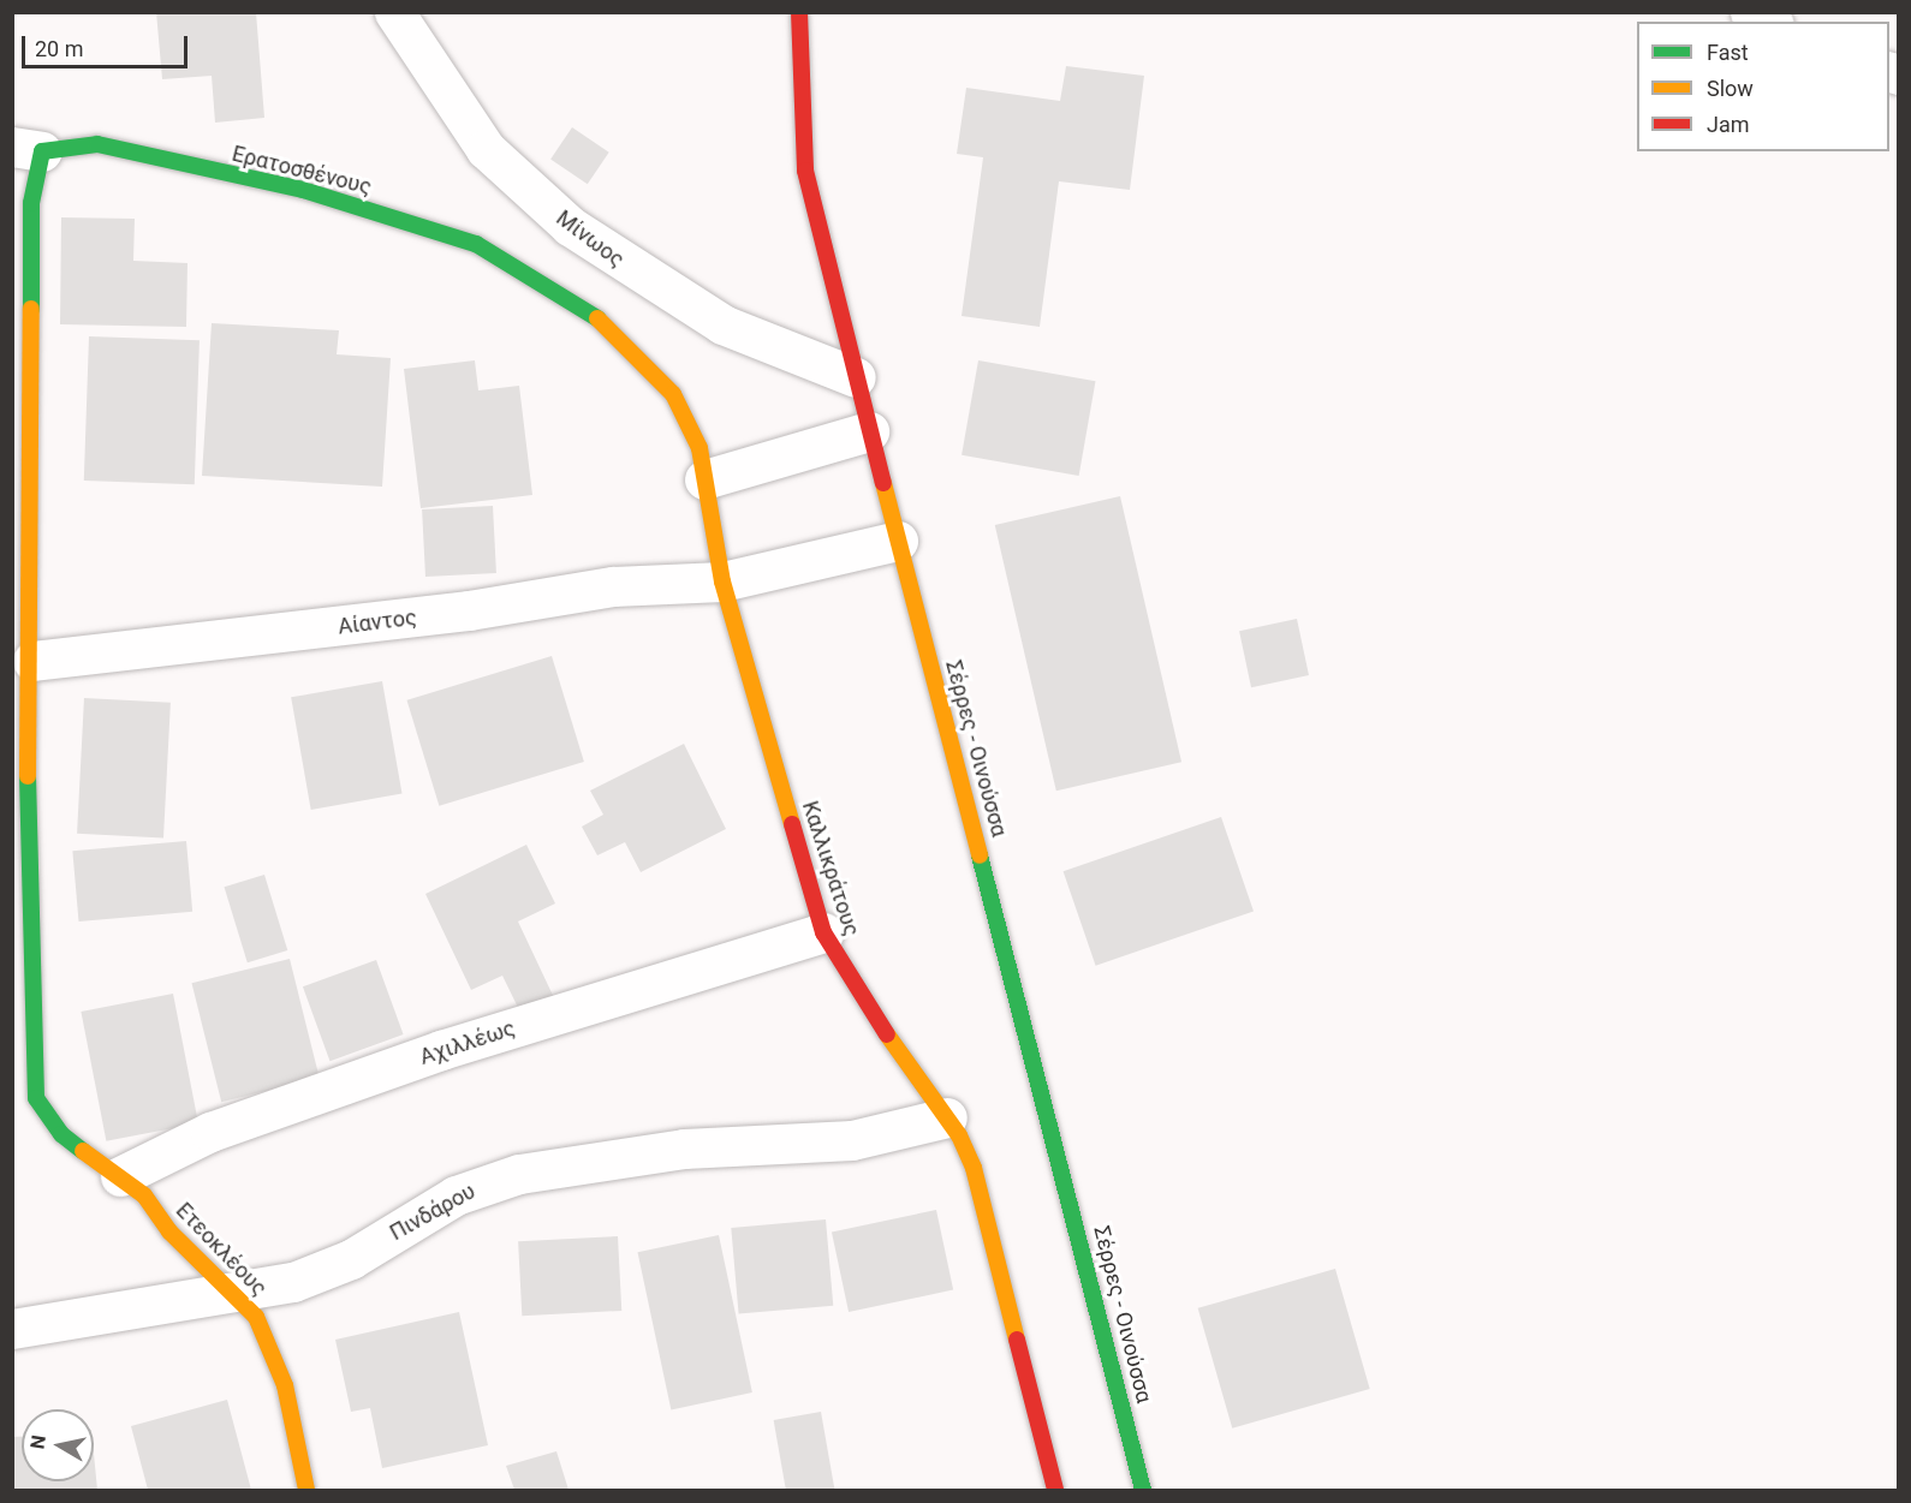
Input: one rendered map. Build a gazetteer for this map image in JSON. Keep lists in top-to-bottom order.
{
  "streets": {
    "street": [
      "Ερατοσθένους",
      "Μίνωος",
      "Αίαντος",
      "Σέρρες - Οινούσσα",
      "Καλλικράτους",
      "Αχιλλέως",
      "Πινδάρου",
      "Ετεοκλέους"
    ]
  },
  "crossings": [
    ["Ερατοσθένους", "Αίαντος"],
    ["Ερατοσθένους", "Καλλικράτους"],
    ["Ερατοσθένους", "Ετεοκλέους"],
    ["Μίνωος", "Σέρρες - Οινούσσα"],
    ["Αίαντος", "Σέρρες - Οινούσσα"],
    ["Αίαντος", "Καλλικράτους"],
    ["Αίαντος", "Ετεοκλέους"],
    ["Καλλικράτους", "Αχιλλέως"],
    ["Καλλικράτους", "Πινδάρου"],
    ["Αχιλλέως", "Ετεοκλέους"],
    ["Πινδάρου", "Ετεοκλέους"]
  ],
  "legend": ["Fast", "Slow", "Jam"],
  "scale_bar": "20 m",
  "north": "left"
}
